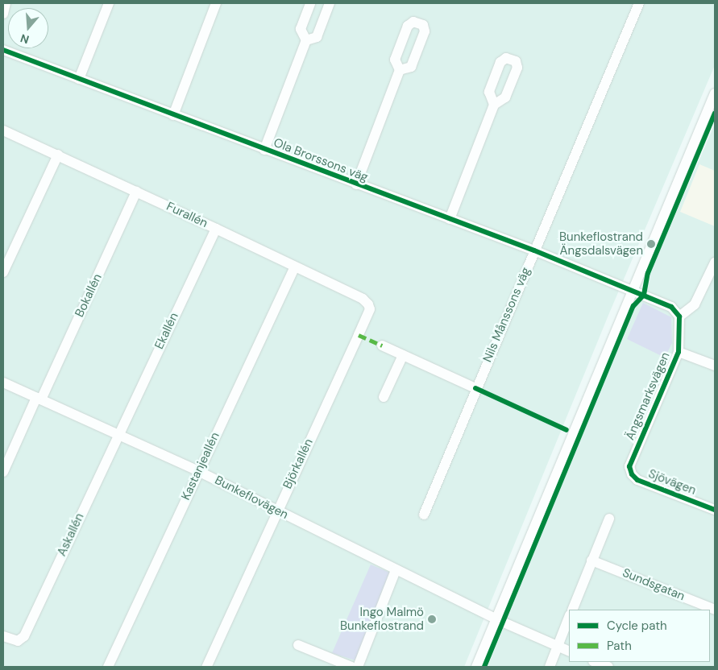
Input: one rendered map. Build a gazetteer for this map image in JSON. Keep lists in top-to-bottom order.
{
  "streets": {
    "street": [
      "Ola Brorssons väg",
      "Furallén",
      "Bokallén",
      "Nils Månssons väg",
      "Ekallén",
      "Ängsmarksvägen",
      "Björkallén",
      "Kastanjeallén",
      "Sjövägen",
      "Bunkeflovägen",
      "Askallén",
      "Sundsgatan"
    ]
  },
  "crossings": [
    ["Ola Brorssons väg", "Nils Månssons väg"],
    ["Furallén", "Bokallén"],
    ["Furallén", "Ekallén"],
    ["Furallén", "Björkallén"],
    ["Furallén", "Kastanjeallén"],
    ["Bokallén", "Bunkeflovägen"],
    ["Ekallén", "Bunkeflovägen"],
    ["Ekallén", "Askallén"],
    ["Ängsmarksvägen", "Sjövägen"],
    ["Björkallén", "Bunkeflovägen"],
    ["Kastanjeallén", "Bunkeflovägen"],
    ["Bunkeflovägen", "Askallén"]
  ],
  "places": ["Bunkeflostrand Ängsdalsvägen", "Ingo Malmö Bunkeflostrand"],
  "legend": ["Cycle path", "Path"],
  "north": "bottom"
}
